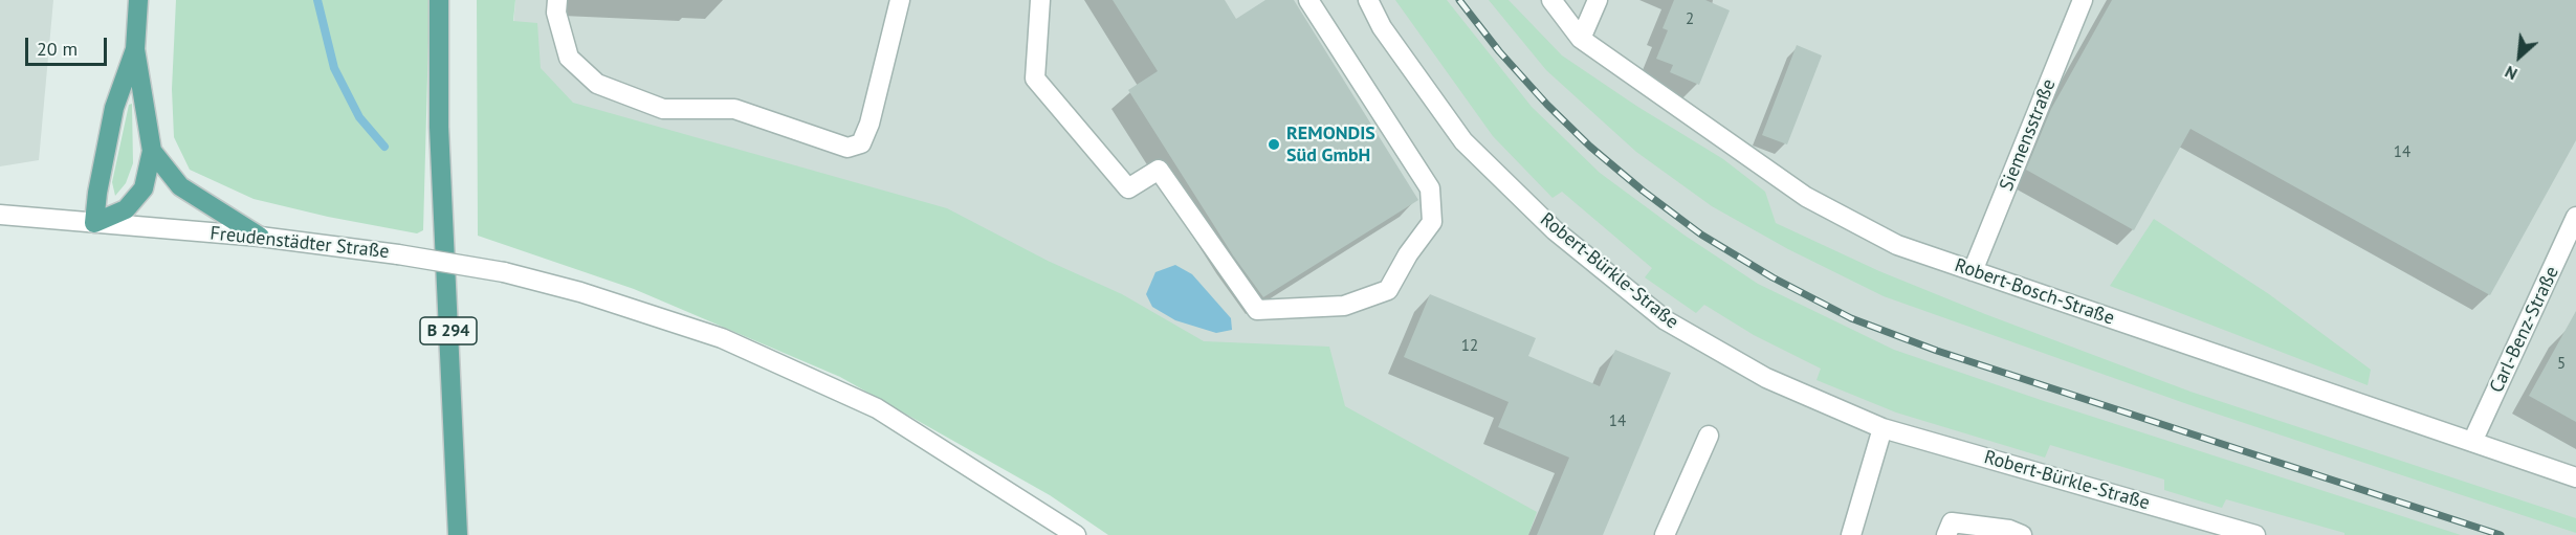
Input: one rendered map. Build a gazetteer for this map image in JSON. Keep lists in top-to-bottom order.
{
  "streets": {
    "main road": ["B 294"],
    "street": [
      "Siemensstraße",
      "Freudenstädter Straße",
      "Robert-Bürkle-Straße",
      "Robert-Bosch-Straße",
      "Carl-Benz-Straße"
    ]
  },
  "crossings": [
    ["Siemensstraße", "Robert-Bosch-Straße"],
    ["Robert-Bosch-Straße", "Carl-Benz-Straße"]
  ],
  "places": ["REMONDIS Süd GmbH"],
  "house_numbers": [
    "2",
    "14",
    "12",
    "5",
    "14"
  ],
  "scale_bar": "20 m",
  "north": "bottom left"
}
